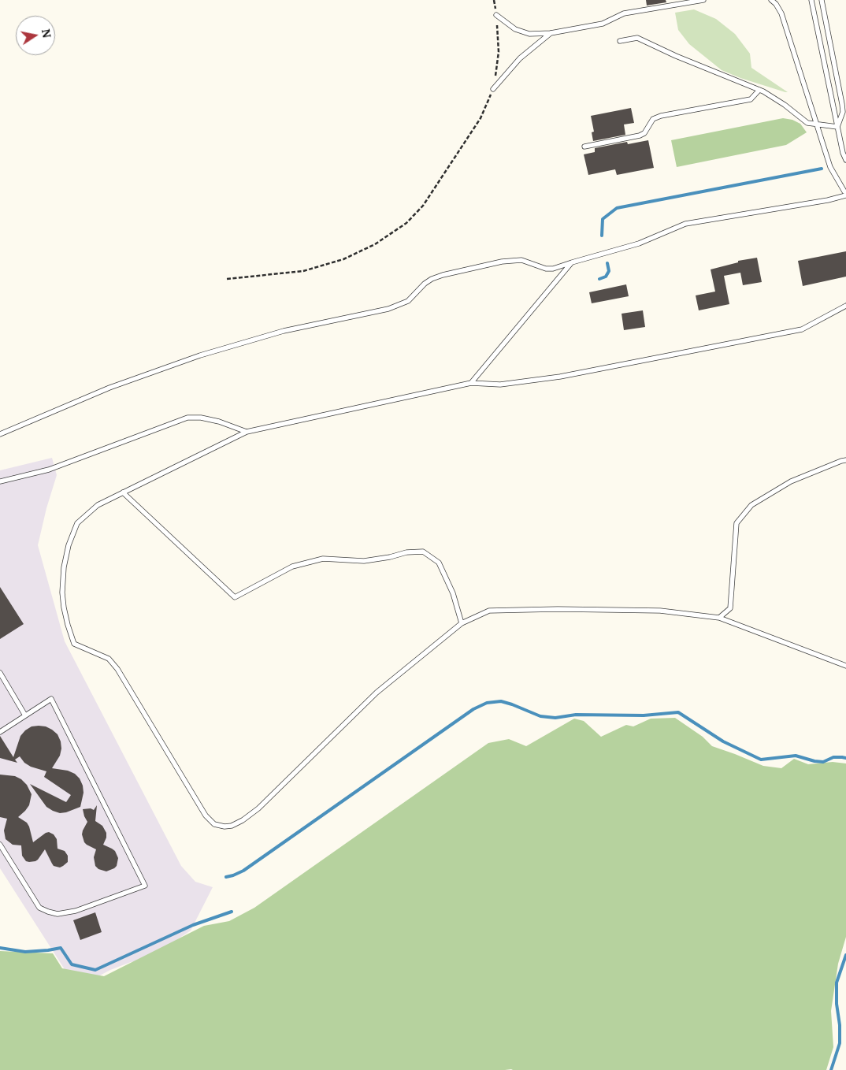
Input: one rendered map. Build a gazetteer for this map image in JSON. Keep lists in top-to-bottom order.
{
  "north": "right"
}
